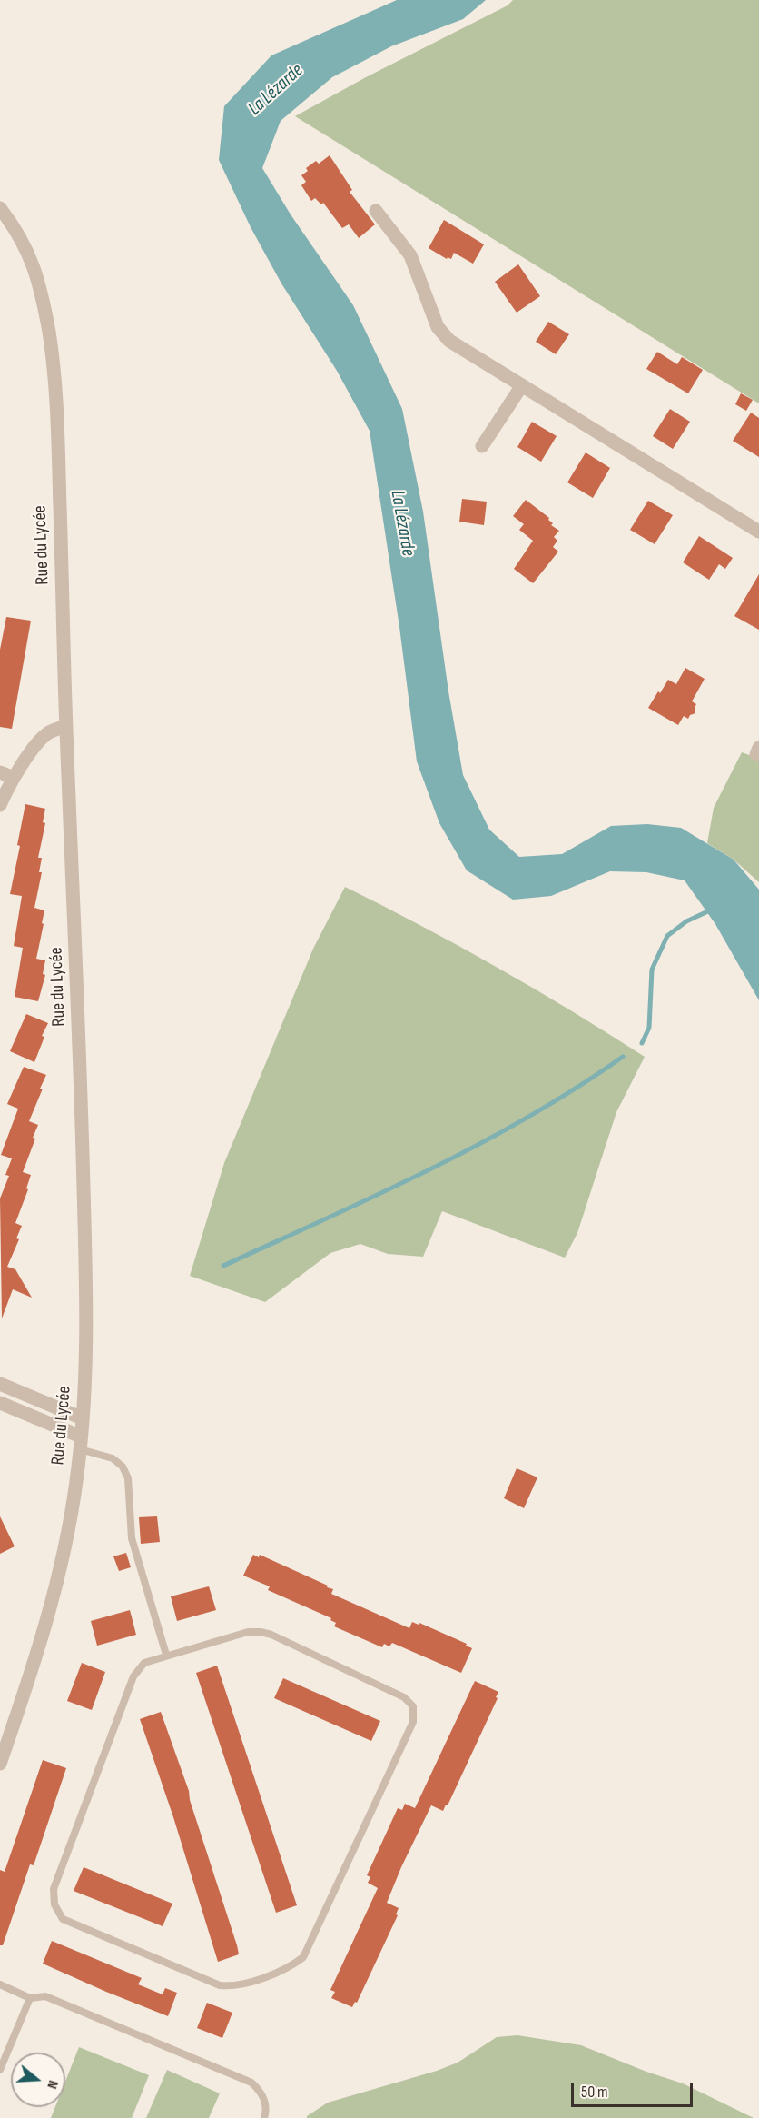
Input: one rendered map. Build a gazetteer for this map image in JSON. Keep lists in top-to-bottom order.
{
  "streets": {
    "street": ["Rue du Lycée"]
  },
  "water": ["La Lézarde"],
  "scale_bar": "50 m",
  "north": "right"
}
